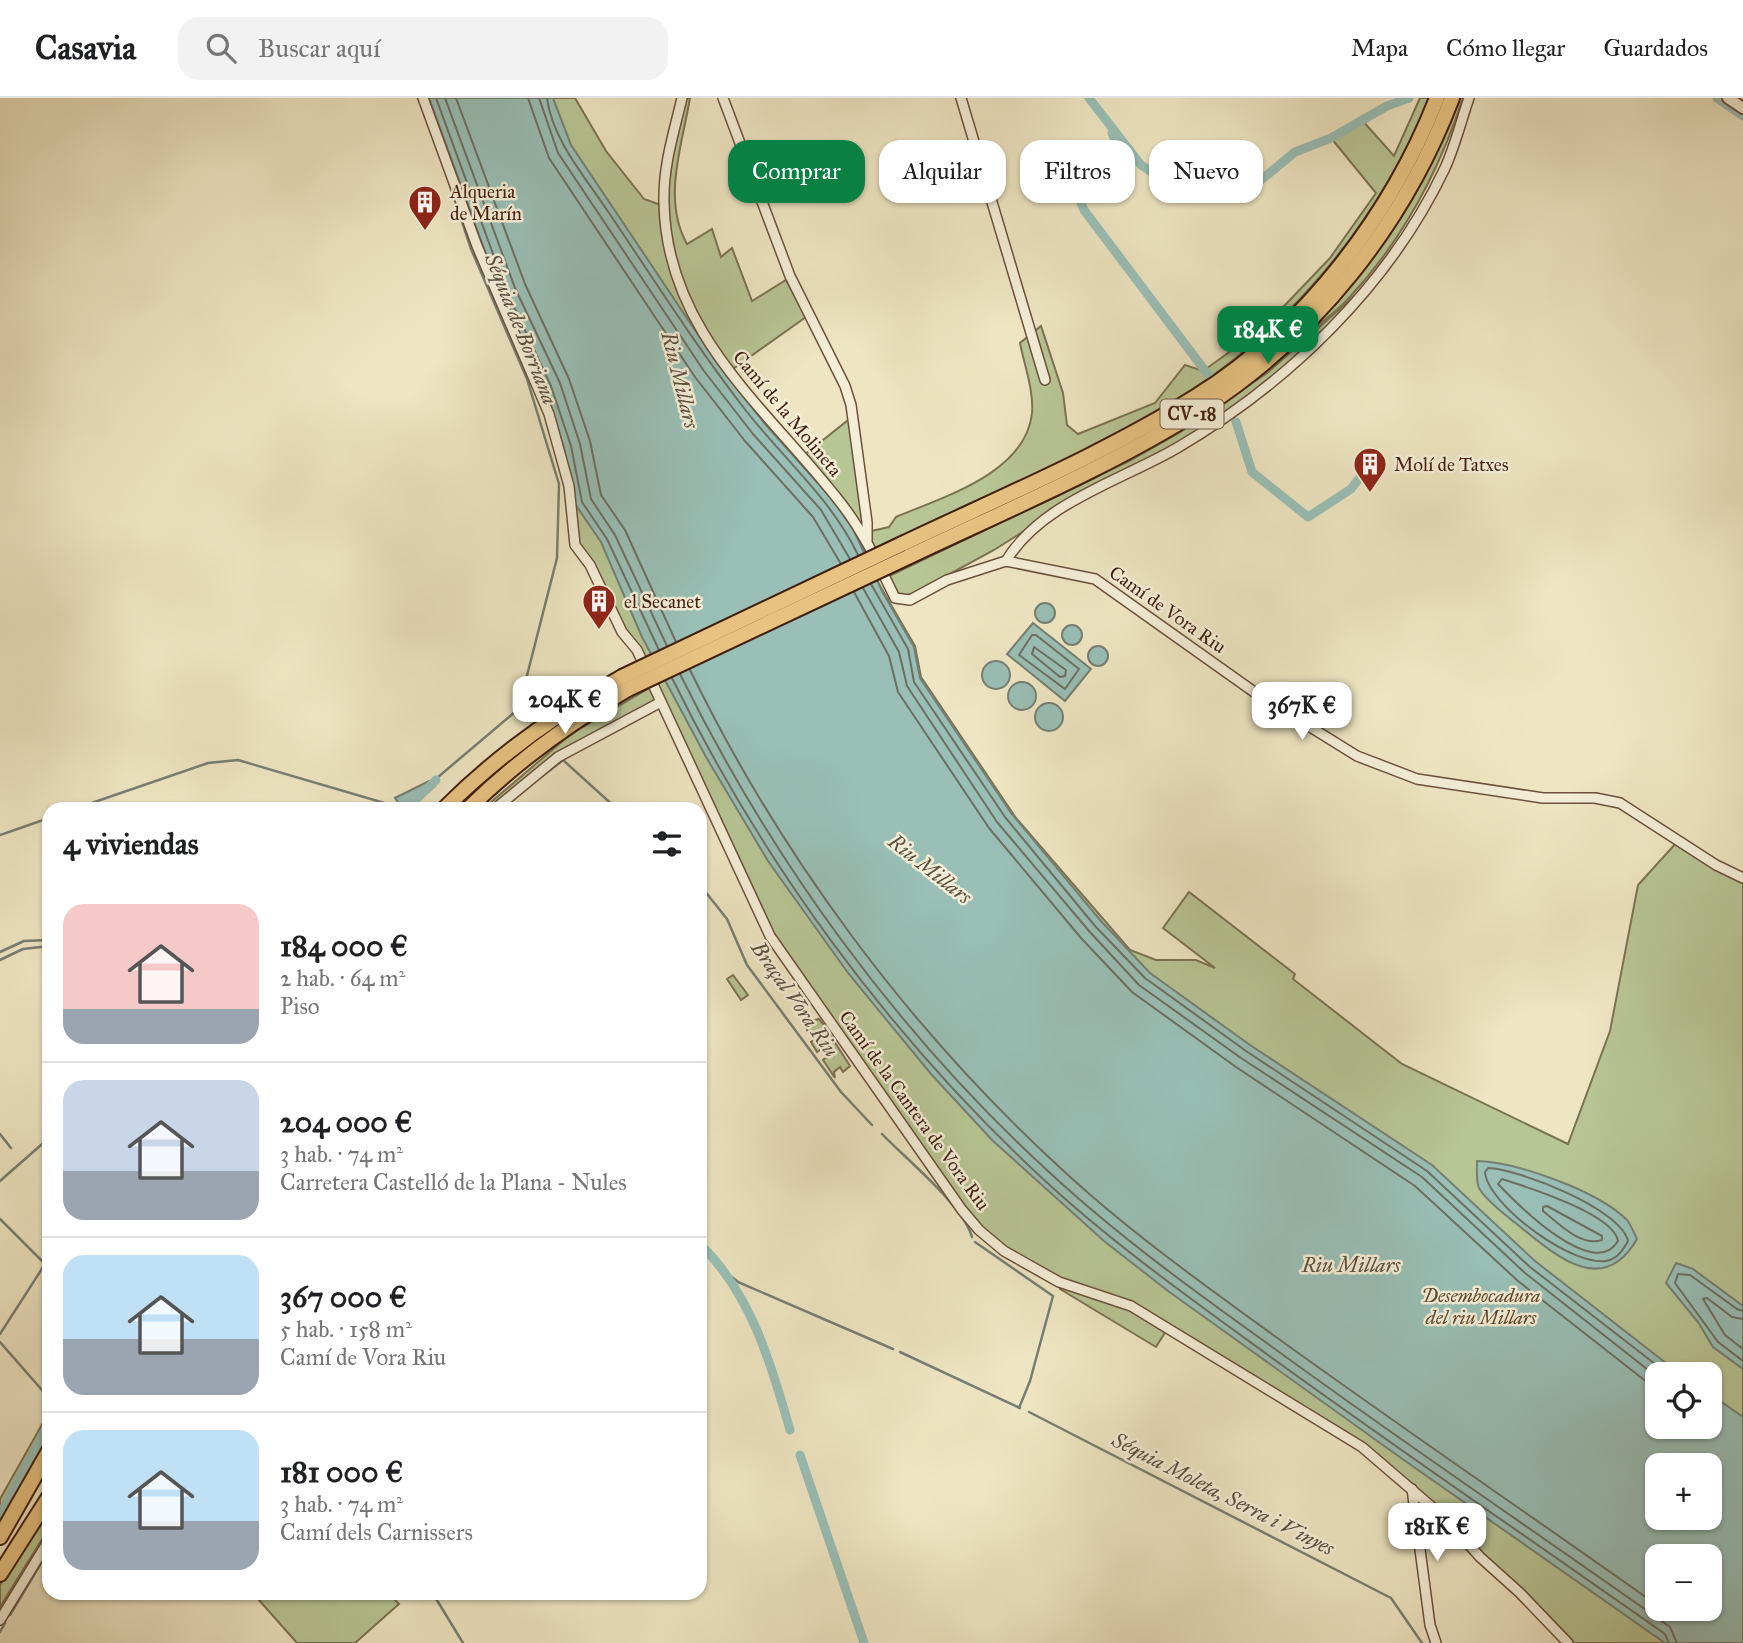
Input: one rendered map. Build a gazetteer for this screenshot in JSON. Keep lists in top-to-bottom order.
{
  "streets": {
    "main road": ["CV-18"],
    "street": ["Camí de la Molineta", "Camí de Vora Riu", "Camí de la Cantera de Vora Riu"]
  },
  "crossings": [
    ["Camí de la Molineta", "Camí de Vora Riu"]
  ],
  "water": [
    "Séquia de Borriana",
    "Riu Millars",
    "Braçal Vora Riu",
    "Séquia Moleta, Serra i Vinyes"
  ],
  "parks": ["Desembocadura del riu Millars"],
  "places": {
    "building": ["Alqueria de Marín", "Molí de Tatxes", "el Secanet"]
  },
  "page": {
    "header": "Casavia",
    "search": "Buscar aquí",
    "nav": ["Mapa", "Cómo llegar", "Guardados"],
    "chip": [
      "Comprar",
      "Alquilar",
      "Filtros",
      "Nuevo"
    ],
    "price": [
      "184K €",
      "204K €",
      "367K €",
      "181K €"
    ],
    "heading": "4 viviendas",
    "list": [
      {
        "name": "184 000 €",
        "note": "2 hab. · 64 m² · Piso"
      },
      {
        "name": "204 000 €",
        "note": "3 hab. · 74 m² · Carretera Castelló de la Plana - Nules"
      },
      {
        "name": "367 000 €",
        "note": "5 hab. · 158 m² · Camí de Vora Riu"
      },
      {
        "name": "181 000 €",
        "note": "3 hab. · 74 m² · Camí dels Carnissers"
      }
    ],
    "map_buttons": ["+", "−"]
  }
}
